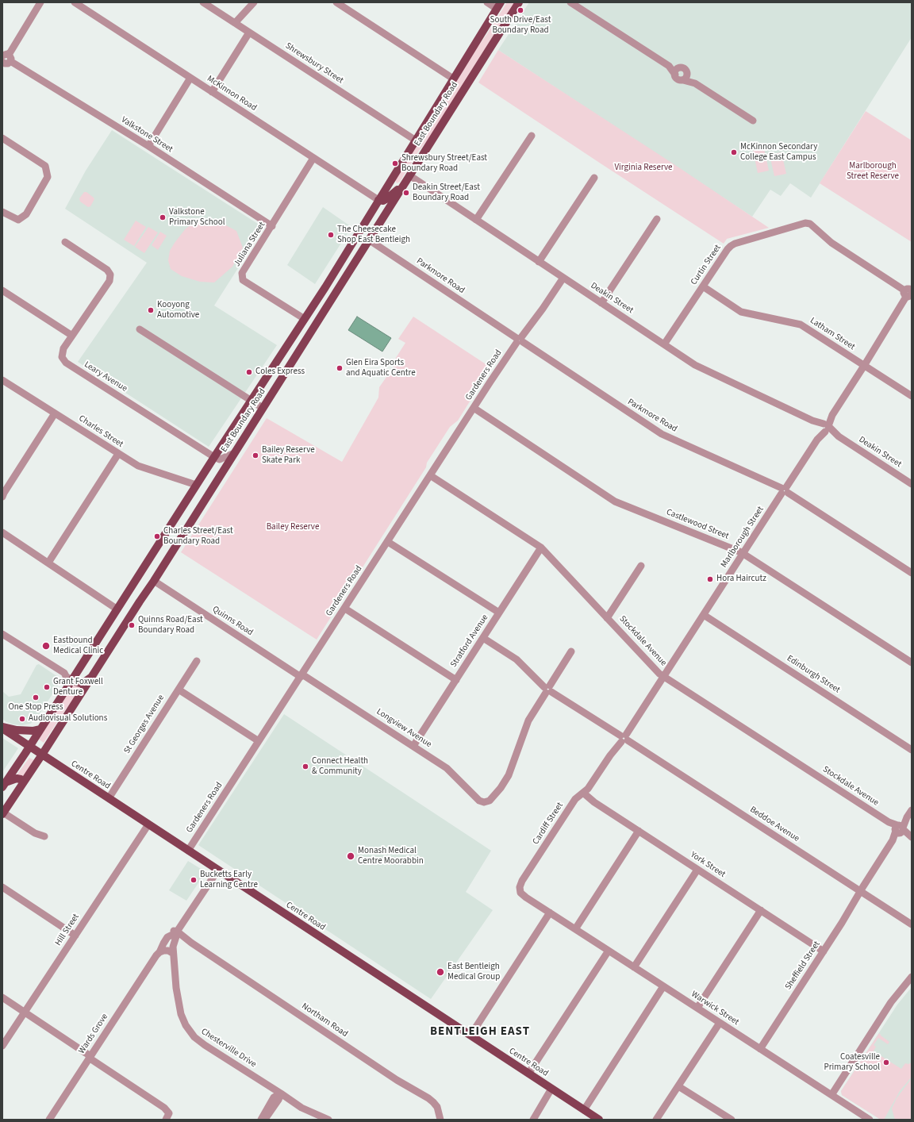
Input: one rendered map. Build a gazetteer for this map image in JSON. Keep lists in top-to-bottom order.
{
  "streets": {
    "main road": ["East Boundary Road", "Centre Road"],
    "street": [
      "Shrewsbury Street",
      "McKinnon Road",
      "Valkstone Street",
      "Juliana Street",
      "Curtin Street",
      "Parkmore Road",
      "Deakin Street",
      "Latham Street",
      "Gardeners Road",
      "Leary Avenue",
      "Charles Street",
      "Castlewood Street",
      "Marlborough Street",
      "Quinns Road",
      "Stratford Avenue",
      "Stockdale Avenue",
      "Edinburgh Street",
      "St Georges Avenue",
      "Longview Avenue",
      "Cardiff Street",
      "Beddoe Avenue",
      "York Street",
      "Hill Street",
      "Sheffield Street",
      "Warwick Street",
      "Northam Road",
      "Wards Grove",
      "Chesterville Drive"
    ]
  },
  "crossings": [
    ["Shrewsbury Street", "East Boundary Road"],
    ["McKinnon Road", "East Boundary Road"],
    ["McKinnon Road", "Juliana Street"],
    ["East Boundary Road", "Juliana Street"],
    ["East Boundary Road", "Parkmore Road"],
    ["East Boundary Road", "Deakin Street"],
    ["East Boundary Road", "Leary Avenue"],
    ["East Boundary Road", "Charles Street"],
    ["East Boundary Road", "Quinns Road"],
    ["East Boundary Road", "Centre Road"],
    ["Valkstone Street", "Juliana Street"],
    ["Curtin Street", "Deakin Street"],
    ["Curtin Street", "Latham Street"],
    ["Curtin Street", "Marlborough Street"],
    ["Parkmore Road", "Gardeners Road"],
    ["Parkmore Road", "Marlborough Street"],
    ["Deakin Street", "Gardeners Road"],
    ["Deakin Street", "Marlborough Street"],
    ["Latham Street", "Marlborough Street"],
    ["Gardeners Road", "Castlewood Street"],
    ["Gardeners Road", "Quinns Road"],
    ["Gardeners Road", "Stockdale Avenue"],
    ["Gardeners Road", "Longview Avenue"],
    ["Gardeners Road", "Centre Road"],
    ["Castlewood Street", "Marlborough Street"],
    ["Marlborough Street", "Stockdale Avenue"],
    ["Marlborough Street", "Edinburgh Street"],
    ["Marlborough Street", "Cardiff Street"],
    ["Marlborough Street", "Beddoe Avenue"],
    ["Quinns Road", "Longview Avenue"],
    ["Stratford Avenue", "Stockdale Avenue"],
    ["Stratford Avenue", "Longview Avenue"],
    ["Stratford Avenue", "Beddoe Avenue"],
    ["Stockdale Avenue", "Sheffield Street"],
    ["St Georges Avenue", "Centre Road"],
    ["Longview Avenue", "Beddoe Avenue"],
    ["Centre Road", "Hill Street"],
    ["Cardiff Street", "Beddoe Avenue"],
    ["Cardiff Street", "York Street"],
    ["Cardiff Street", "Warwick Street"],
    ["Beddoe Avenue", "Sheffield Street"],
    ["York Street", "Sheffield Street"],
    ["Sheffield Street", "Warwick Street"],
    ["Northam Road", "Wards Grove"],
    ["Northam Road", "Chesterville Drive"],
    ["Wards Grove", "Chesterville Drive"]
  ],
  "districts": ["BENTLEIGH EAST"],
  "parks": ["Marlborough Street Reserve", "Virginia Reserve", "Bailey Reserve"],
  "places": [
    "South Drive/East Boundary Road",
    "McKinnon Secondary College East Campus",
    "Shrewsbury Street/East Boundary Road",
    "Deakin Street/East Boundary Road",
    "Valkstone Primary School",
    "The Cheesecake Shop East Bentleigh",
    "Kooyong Automotive",
    "Glen Eira Sports and Aquatic Centre",
    "Coles Express",
    "Bailey Reserve Skate Park",
    "Charles Street/East Boundary Road",
    "Hora Haircutz",
    "Quinns Road/East Boundary Road",
    "Eastbound Medical Clinic",
    "Grant Foxwell Denture",
    "One Stop Press",
    "Audiovisual Solutions",
    "Connect Health & Community",
    "Monash Medical Centre Moorabbin",
    "Bucketts Early Learning Centre",
    "East Bentleigh Medical Group",
    "Coatesville Primary School"
  ]
}
